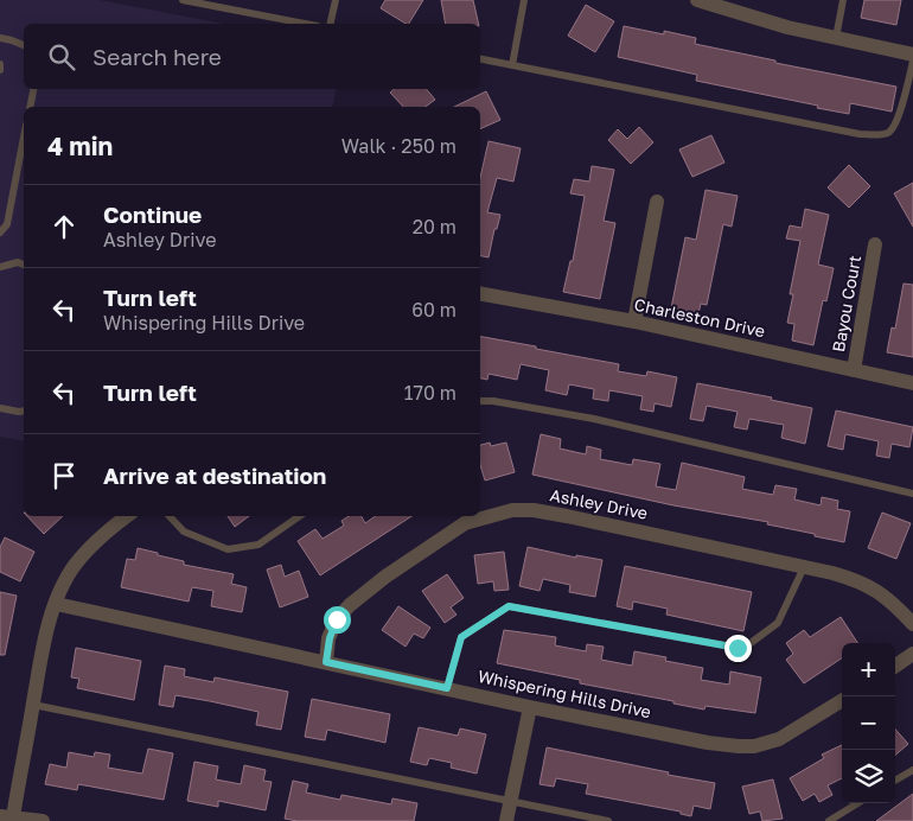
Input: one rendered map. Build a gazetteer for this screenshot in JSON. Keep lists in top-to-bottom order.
{
  "streets": {
    "street": [
      "Bayou Court",
      "Charleston Drive",
      "Ashley Drive",
      "Whispering Hills Drive"
    ]
  },
  "crossings": [
    ["Bayou Court", "Charleston Drive"],
    ["Ashley Drive", "Whispering Hills Drive"]
  ],
  "page": {
    "search": "Search here",
    "heading": ["4 min", "Walk · 250 m"],
    "list": [
      ["Continue", "Ashley Drive", "20 m"],
      ["Turn left", "Whispering Hills Drive", "60 m"],
      ["Turn left", "170 m"],
      "Arrive at destination"
    ],
    "map_buttons": ["+", "−"]
  }
}
